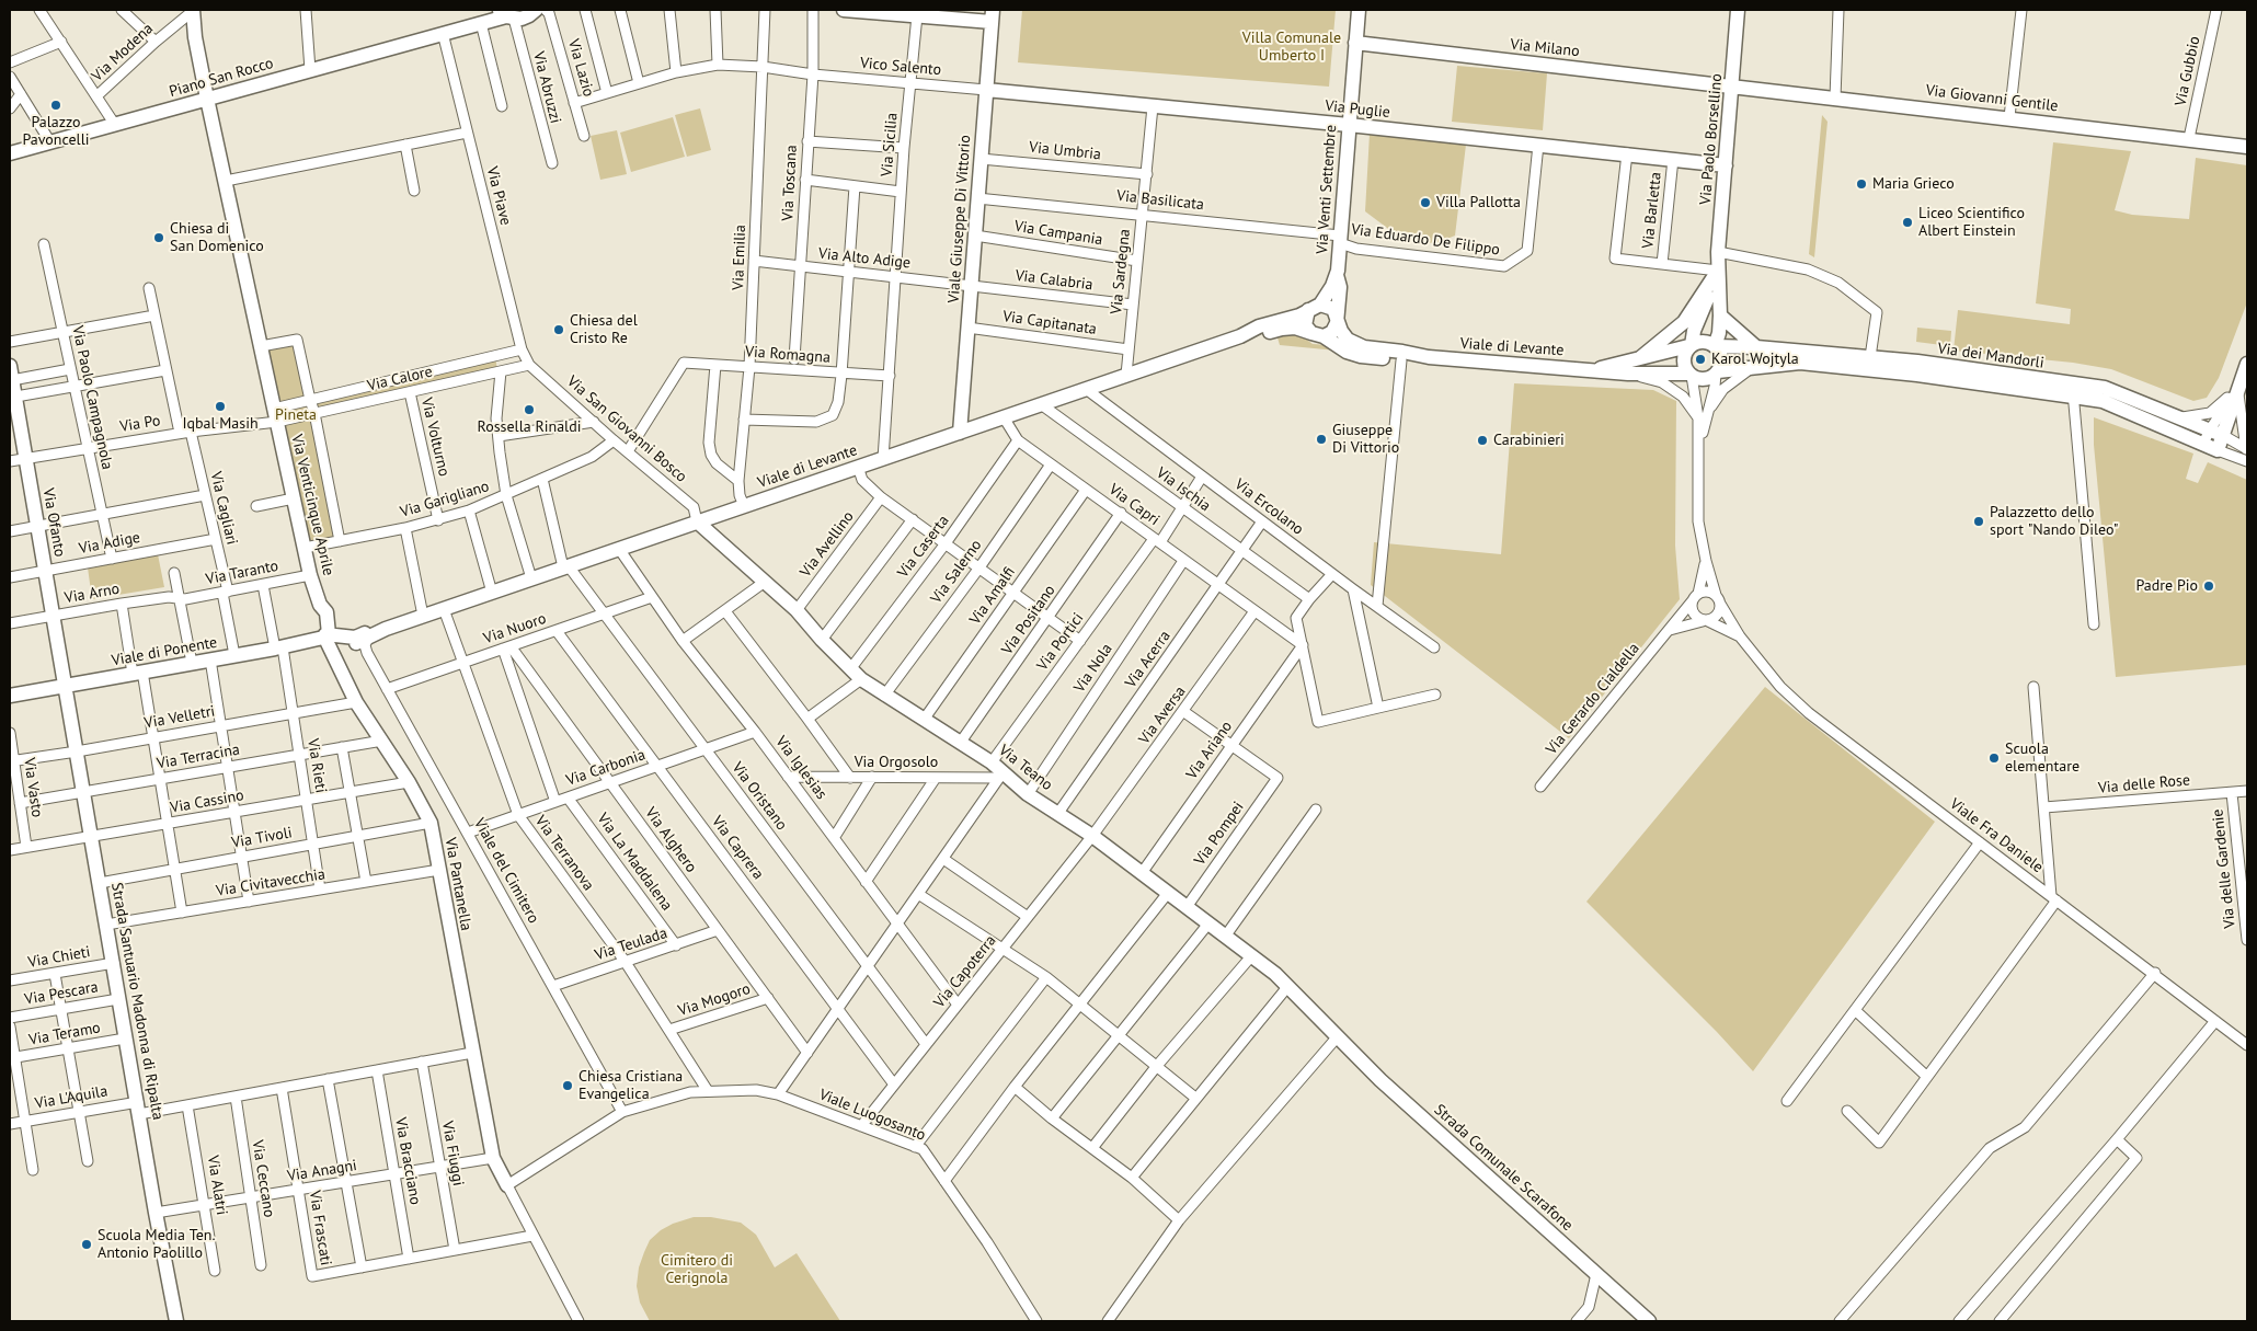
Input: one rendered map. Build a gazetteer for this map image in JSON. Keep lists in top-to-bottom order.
{
  "streets": {
    "street": [
      "Via Milano",
      "Via Modena",
      "Vico Salento",
      "Via Lazio",
      "Via Gubbio",
      "Piano San Rocco",
      "Via Abruzzi",
      "Via Giovanni Gentile",
      "Via Puglie",
      "Via Paolo Borsellino",
      "Via Sicilia",
      "Via Umbria",
      "Via Toscana",
      "Via Venti Settembre",
      "Via Piave",
      "Via Basilicata",
      "Via Barletta",
      "Viale Giuseppe Di Vittorio",
      "Via Campania",
      "Via Eduardo De Filippo",
      "Via Emilia",
      "Via Alto Adige",
      "Via Sardegna",
      "Via Calabria",
      "Via Capitanata",
      "Viale di Levante",
      "Via Romagna",
      "Via dei Mandorli",
      "Via Calore",
      "Via Paolo Campagnola",
      "Via Po",
      "Via San Giovanni Bosco",
      "Via Volturno",
      "Via Ischia",
      "Via Garigliano",
      "Via Venticinque Aprile",
      "Via Capri",
      "Via Ercolano",
      "Via Cagliari",
      "Via Ofanto",
      "Via Adige",
      "Via Avellino",
      "Via Caserta",
      "Via Salerno",
      "Via Taranto",
      "Via Arno",
      "Via Amalfi",
      "Via Positano",
      "Via Nuoro",
      "Via Portici",
      "Viale di Ponente",
      "Via Acerra",
      "Via Nola",
      "Via Gerardo Cialdella",
      "Via Aversa",
      "Via Velletri",
      "Via Ariano",
      "Via Terracina",
      "Via Orgosolo",
      "Via Rieti",
      "Via Carbonia",
      "Via Iglesias",
      "Via Teano",
      "Via delle Rose",
      "Via Vasto",
      "Via Oristano",
      "Via Cassino",
      "Via Pompei",
      "Viale Fra Daniele",
      "Via Tivoli",
      "Via Alghero",
      "Via Caprera",
      "Via Terranova",
      "Via La Maddalena",
      "Via delle Gardenie",
      "Viale del Cimitero",
      "Via Civitavecchia",
      "Via Pantanella",
      "Via Teulada",
      "Via Chieti",
      "Via Capoterra",
      "Via Pescara",
      "Via Mogoro",
      "Strada Santuario Madonna di Ripalta",
      "Via Teramo",
      "Via L'Aquila",
      "Viale Luogosanto",
      "Via Fiuggi",
      "Via Bracciano",
      "Strada Comunale Scarafone",
      "Via Anagni",
      "Via Ceccano",
      "Via Alatri",
      "Via Frascati"
    ]
  },
  "crossings": [
    ["Via Milano", "Via Giovanni Gentile"],
    ["Via Milano", "Via Paolo Borsellino"],
    ["Via Milano", "Via Venti Settembre"],
    ["Via Modena", "Via Venticinque Aprile"],
    ["Vico Salento", "Via Lazio"],
    ["Vico Salento", "Via Puglie"],
    ["Vico Salento", "Via Sicilia"],
    ["Vico Salento", "Via Toscana"],
    ["Vico Salento", "Viale Giuseppe Di Vittorio"],
    ["Vico Salento", "Via Emilia"],
    ["Via Gubbio", "Via Giovanni Gentile"],
    ["Piano San Rocco", "Via Abruzzi"],
    ["Piano San Rocco", "Via Piave"],
    ["Piano San Rocco", "Via Venticinque Aprile"],
    ["Via Giovanni Gentile", "Via Paolo Borsellino"],
    ["Via Puglie", "Via Paolo Borsellino"],
    ["Via Puglie", "Via Venti Settembre"],
    ["Via Puglie", "Via Barletta"],
    ["Via Puglie", "Viale Giuseppe Di Vittorio"],
    ["Via Puglie", "Via Eduardo De Filippo"],
    ["Via Puglie", "Via Sardegna"],
    ["Via Paolo Borsellino", "Viale di Levante"],
    ["Via Paolo Borsellino", "Via dei Mandorli"],
    ["Via Paolo Borsellino", "Viale Fra Daniele"],
    ["Via Sicilia", "Via Alto Adige"],
    ["Via Sicilia", "Viale di Levante"],
    ["Via Sicilia", "Via Romagna"],
    ["Via Umbria", "Viale Giuseppe Di Vittorio"],
    ["Via Umbria", "Via Sardegna"],
    ["Via Toscana", "Via Alto Adige"],
    ["Via Venti Settembre", "Via Basilicata"],
    ["Via Venti Settembre", "Via Eduardo De Filippo"],
    ["Via Venti Settembre", "Viale di Levante"],
    ["Via Piave", "Via Calore"],
    ["Via Piave", "Via San Giovanni Bosco"],
    ["Via Basilicata", "Viale Giuseppe Di Vittorio"],
    ["Via Basilicata", "Via Eduardo De Filippo"],
    ["Via Basilicata", "Via Sardegna"],
    ["Viale Giuseppe Di Vittorio", "Via Campania"],
    ["Viale Giuseppe Di Vittorio", "Via Alto Adige"],
    ["Viale Giuseppe Di Vittorio", "Via Calabria"],
    ["Viale Giuseppe Di Vittorio", "Via Capitanata"],
    ["Viale Giuseppe Di Vittorio", "Viale di Levante"],
    ["Via Campania", "Via Sardegna"],
    ["Via Emilia", "Via Alto Adige"],
    ["Via Emilia", "Viale di Levante"],
    ["Via Emilia", "Via Romagna"],
    ["Via Alto Adige", "Via Calabria"],
    ["Via Sardegna", "Via Calabria"],
    ["Via Sardegna", "Via Capitanata"],
    ["Via Sardegna", "Viale di Levante"],
    ["Viale di Levante", "Via dei Mandorli"],
    ["Viale di Levante", "Via San Giovanni Bosco"],
    ["Viale di Levante", "Via Ischia"],
    ["Viale di Levante", "Via Venticinque Aprile"],
    ["Viale di Levante", "Via Capri"],
    ["Viale di Levante", "Via Ercolano"],
    ["Viale di Levante", "Viale di Ponente"],
    ["Viale di Levante", "Via Iglesias"],
    ["Viale di Levante", "Via Teano"],
    ["Viale di Levante", "Via Oristano"],
    ["Viale di Levante", "Viale Fra Daniele"],
    ["Viale di Levante", "Via Terranova"],
    ["Viale di Levante", "Viale del Cimitero"],
    ["Viale di Levante", "Via Pantanella"],
    ["Via Romagna", "Via San Giovanni Bosco"],
    ["Via dei Mandorli", "Viale Fra Daniele"],
    ["Via Calore", "Via Po"],
    ["Via Calore", "Via San Giovanni Bosco"],
    ["Via Calore", "Via Volturno"],
    ["Via Calore", "Via Venticinque Aprile"],
    ["Via Paolo Campagnola", "Via Po"],
    ["Via Paolo Campagnola", "Via Adige"],
    ["Via Po", "Via Venticinque Aprile"],
    ["Via Po", "Via Cagliari"],
    ["Via Po", "Via Ofanto"],
    ["Via San Giovanni Bosco", "Via Garigliano"],
    ["Via San Giovanni Bosco", "Via Teano"],
    ["Via Volturno", "Via Garigliano"],
    ["Via Ischia", "Via Portici"],
    ["Via Ischia", "Via Acerra"],
    ["Via Garigliano", "Via Venticinque Aprile"],
    ["Via Venticinque Aprile", "Via Taranto"],
    ["Via Venticinque Aprile", "Viale di Ponente"],
    ["Via Venticinque Aprile", "Via Pantanella"],
    ["Via Capri", "Via Caserta"],
    ["Via Capri", "Via Salerno"],
    ["Via Capri", "Via Amalfi"],
    ["Via Capri", "Via Positano"],
    ["Via Capri", "Via Portici"],
    ["Via Capri", "Via Acerra"],
    ["Via Capri", "Via Nola"],
    ["Via Capri", "Via Aversa"],
    ["Via Capri", "Via Ariano"],
    ["Via Ercolano", "Via Portici"],
    ["Via Ercolano", "Via Acerra"],
    ["Via Cagliari", "Via Adige"],
    ["Via Cagliari", "Via Taranto"],
    ["Via Cagliari", "Viale di Ponente"],
    ["Via Ofanto", "Via Adige"],
    ["Via Ofanto", "Via Arno"],
    ["Via Ofanto", "Viale di Ponente"],
    ["Via Ofanto", "Strada Santuario Madonna di Ripalta"],
    ["Via Avellino", "Via Teano"],
    ["Via Caserta", "Via Teano"],
    ["Via Salerno", "Via Teano"],
    ["Via Taranto", "Via Arno"],
    ["Via Taranto", "Via Rieti"],
    ["Via Amalfi", "Via Teano"],
    ["Via Positano", "Via Teano"],
    ["Via Nuoro", "Via Iglesias"],
    ["Via Nuoro", "Via Oristano"],
    ["Via Nuoro", "Via Alghero"],
    ["Via Nuoro", "Via Caprera"],
    ["Via Nuoro", "Via Terranova"],
    ["Via Nuoro", "Viale del Cimitero"],
    ["Via Portici", "Via Teano"],
    ["Viale di Ponente", "Via Rieti"],
    ["Viale di Ponente", "Via Pantanella"],
    ["Viale di Ponente", "Strada Santuario Madonna di Ripalta"],
    ["Via Acerra", "Via Teano"],
    ["Via Nola", "Via Teano"],
    ["Via Gerardo Cialdella", "Viale Fra Daniele"],
    ["Via Aversa", "Via Teano"],
    ["Via Aversa", "Via Capoterra"],
    ["Via Velletri", "Via Rieti"],
    ["Via Velletri", "Via Vasto"],
    ["Via Velletri", "Via Pantanella"],
    ["Via Velletri", "Strada Santuario Madonna di Ripalta"],
    ["Via Ariano", "Via Teano"],
    ["Via Ariano", "Via Pompei"],
    ["Via Terracina", "Via Rieti"],
    ["Via Terracina", "Via Vasto"],
    ["Via Terracina", "Via Pantanella"],
    ["Via Terracina", "Strada Santuario Madonna di Ripalta"],
    ["Via Orgosolo", "Via Iglesias"],
    ["Via Orgosolo", "Via Teano"],
    ["Via Rieti", "Via Cassino"],
    ["Via Rieti", "Via Tivoli"],
    ["Via Rieti", "Via Civitavecchia"],
    ["Via Carbonia", "Via Iglesias"],
    ["Via Carbonia", "Via Oristano"],
    ["Via Carbonia", "Via Alghero"],
    ["Via Carbonia", "Via Caprera"],
    ["Via Carbonia", "Via Terranova"],
    ["Via Carbonia", "Via La Maddalena"],
    ["Via Carbonia", "Viale del Cimitero"],
    ["Via Iglesias", "Via Capoterra"],
    ["Via Teano", "Via Pompei"],
    ["Via Teano", "Via Capoterra"],
    ["Via Teano", "Strada Comunale Scarafone"],
    ["Via delle Rose", "Via delle Gardenie"],
    ["Via Vasto", "Via Cassino"],
    ["Via Oristano", "Via Capoterra"],
    ["Via Cassino", "Via Pantanella"],
    ["Via Cassino", "Strada Santuario Madonna di Ripalta"],
    ["Via Tivoli", "Via Pantanella"],
    ["Via Tivoli", "Strada Santuario Madonna di Ripalta"],
    ["Via Alghero", "Via Teulada"],
    ["Via Alghero", "Via Mogoro"],
    ["Via Caprera", "Via Capoterra"],
    ["Via Terranova", "Via Teulada"],
    ["Via Terranova", "Via Mogoro"],
    ["Via Terranova", "Viale Luogosanto"],
    ["Via La Maddalena", "Via Teulada"],
    ["Viale del Cimitero", "Via Teulada"],
    ["Viale del Cimitero", "Viale Luogosanto"],
    ["Via Civitavecchia", "Via Pantanella"],
    ["Via Civitavecchia", "Strada Santuario Madonna di Ripalta"],
    ["Via Pantanella", "Via L'Aquila"],
    ["Via Pantanella", "Viale Luogosanto"],
    ["Via Pantanella", "Via Anagni"],
    ["Via Chieti", "Strada Santuario Madonna di Ripalta"],
    ["Via Capoterra", "Viale Luogosanto"],
    ["Via Pescara", "Strada Santuario Madonna di Ripalta"],
    ["Strada Santuario Madonna di Ripalta", "Via Teramo"],
    ["Strada Santuario Madonna di Ripalta", "Via L'Aquila"],
    ["Strada Santuario Madonna di Ripalta", "Via Anagni"],
    ["Via L'Aquila", "Via Fiuggi"],
    ["Via L'Aquila", "Via Bracciano"],
    ["Via L'Aquila", "Via Ceccano"],
    ["Via L'Aquila", "Via Alatri"],
    ["Via L'Aquila", "Via Frascati"],
    ["Via Fiuggi", "Via Anagni"],
    ["Via Bracciano", "Via Anagni"],
    ["Via Anagni", "Via Ceccano"],
    ["Via Anagni", "Via Alatri"],
    ["Via Anagni", "Via Frascati"]
  ],
  "parks": ["Villa Comunale Umberto I", "Pineta", "Cimitero di Cerignola"],
  "places": [
    "Palazzo Pavoncelli",
    "Maria Grieco",
    "Villa Pallotta",
    "Liceo Scientifico Albert Einstein",
    "Chiesa di San Domenico",
    "Chiesa del Cristo Re",
    "Karol Wojtyla",
    "Iqbal Masih",
    "Rossella Rinaldi",
    "Giuseppe Di Vittorio",
    "Carabinieri",
    "Palazzetto dello sport \"Nando Dileo\"",
    "Padre Pio",
    "Scuola elementare",
    "Chiesa Cristiana Evangelica",
    "Scuola Media Ten. Antonio Paolillo"
  ]
}
